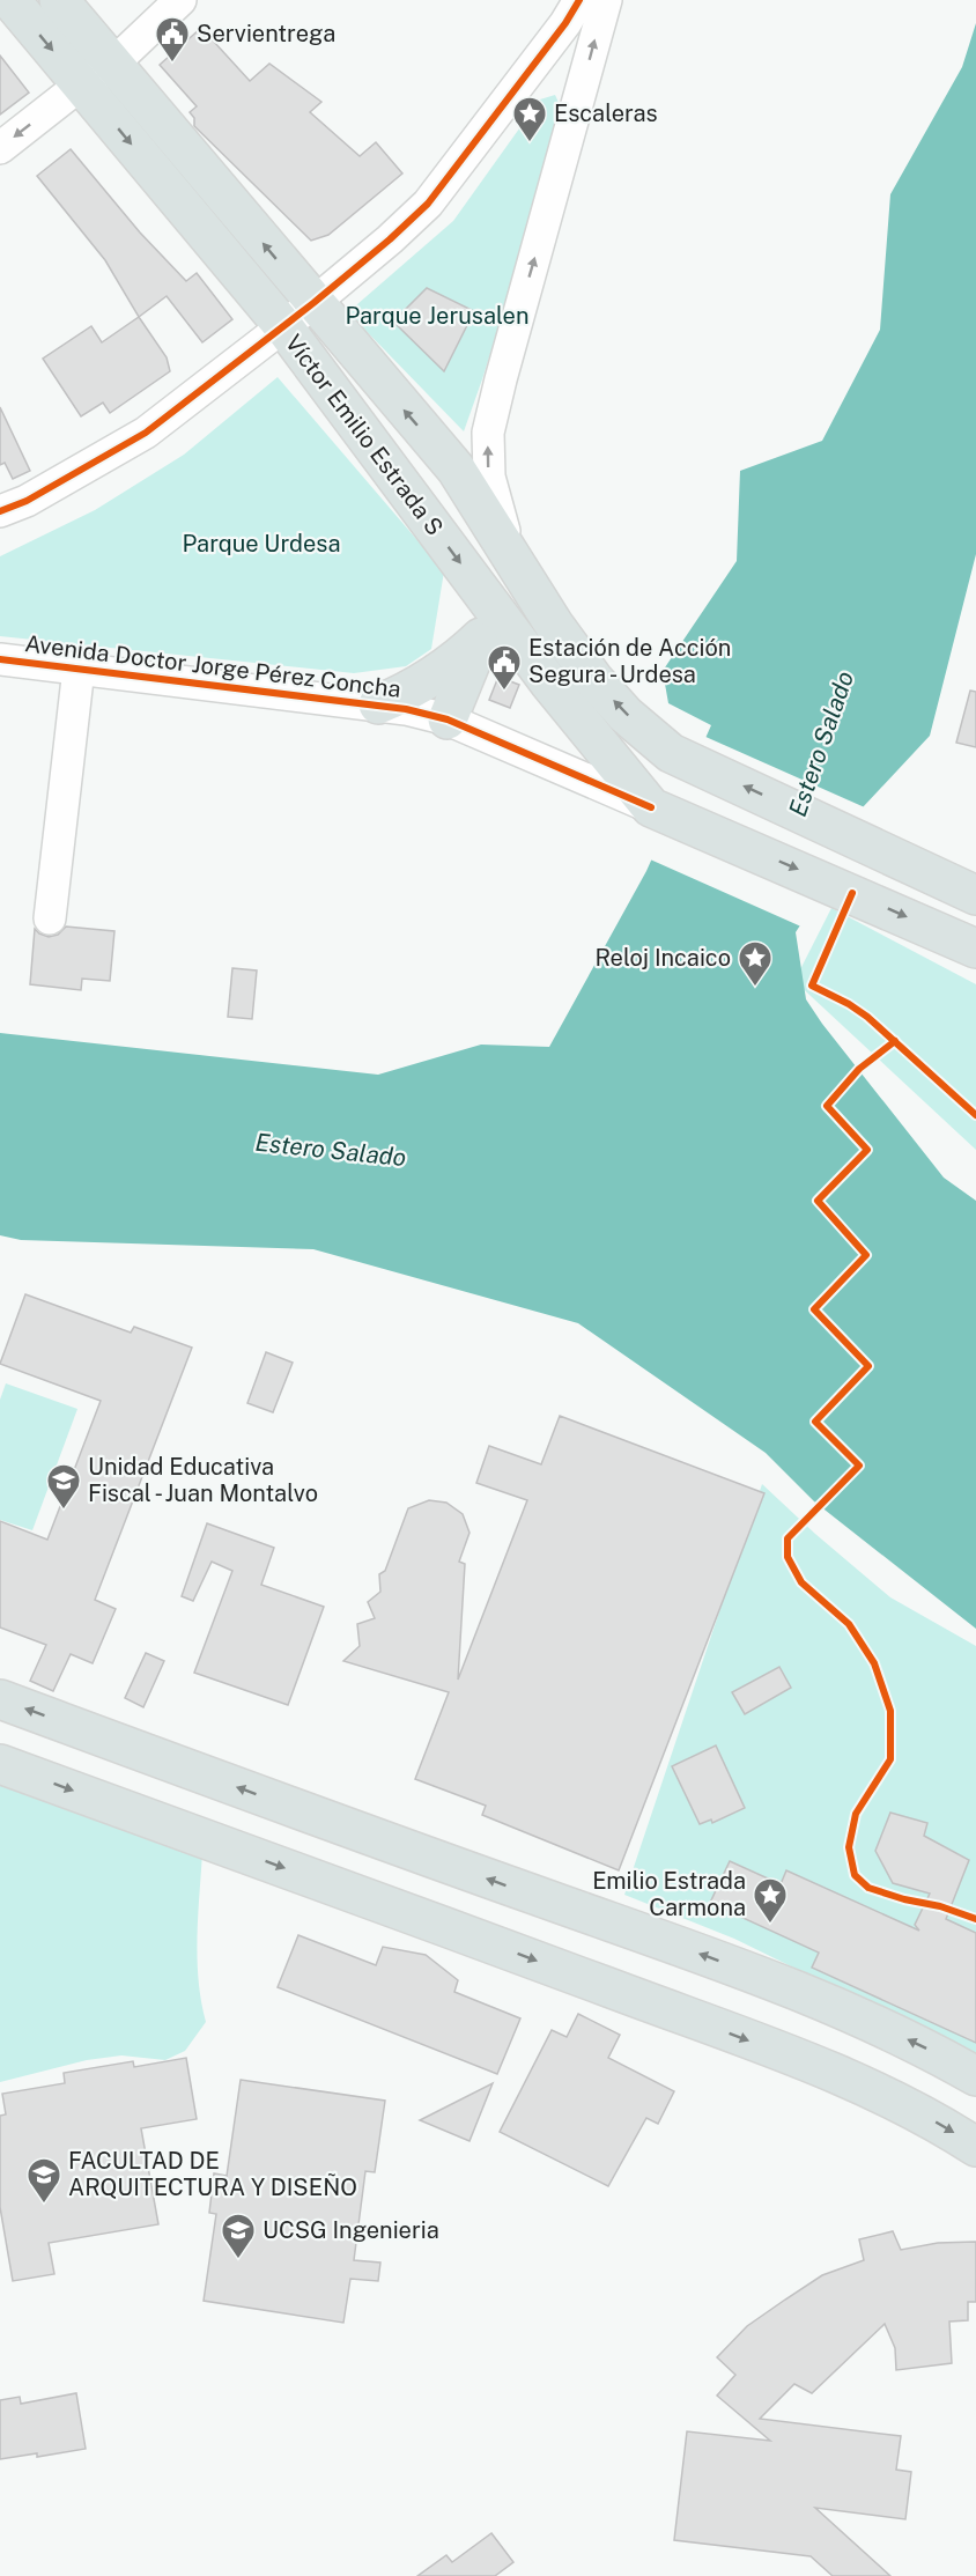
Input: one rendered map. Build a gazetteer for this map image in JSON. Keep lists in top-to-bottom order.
{
  "streets": {
    "main road": ["Víctor Emilio Estrada S"],
    "street": ["Avenida Doctor Jorge Pérez Concha"]
  },
  "crossings": [
    ["Víctor Emilio Estrada S", "Avenida Doctor Jorge Pérez Concha"]
  ],
  "water": ["Estero Salado"],
  "parks": ["Parque Jerusalen", "Parque Urdesa"],
  "places": {
    "public building": ["Servientrega", "Estación de Acción Segura - Urdesa"],
    "place": ["Escaleras", "Reloj Incaico", "Emilio Estrada Carmona"],
    "school or university": ["Unidad Educativa Fiscal - Juan Montalvo", "FACULTAD DE ARQUITECTURA Y DISEÑO", "UCSG Ingenieria"]
  }
}
